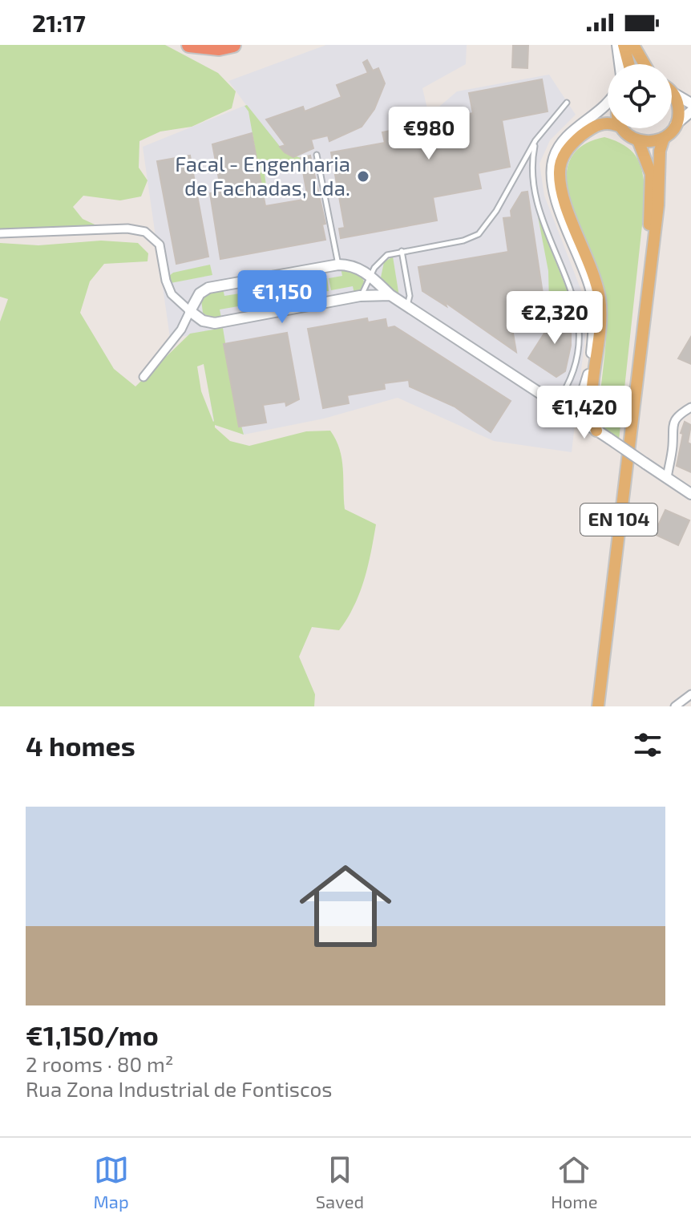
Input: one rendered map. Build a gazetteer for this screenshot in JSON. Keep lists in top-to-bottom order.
{
  "streets": {
    "main road": ["EN 104"]
  },
  "places": ["Facal - Engenharia de Fachadas, Lda."],
  "page": {
    "status": "21:17",
    "price": [
      "€980",
      "€1,150",
      "€2,320",
      "€1,420"
    ],
    "heading": "4 homes",
    "list": [
      {
        "name": "€1,150/mo",
        "note": "2 rooms · 80 m² · Rua Zona Industrial de Fontiscos"
      }
    ],
    "tabs": ["Map", "Saved", "Home"]
  }
}
